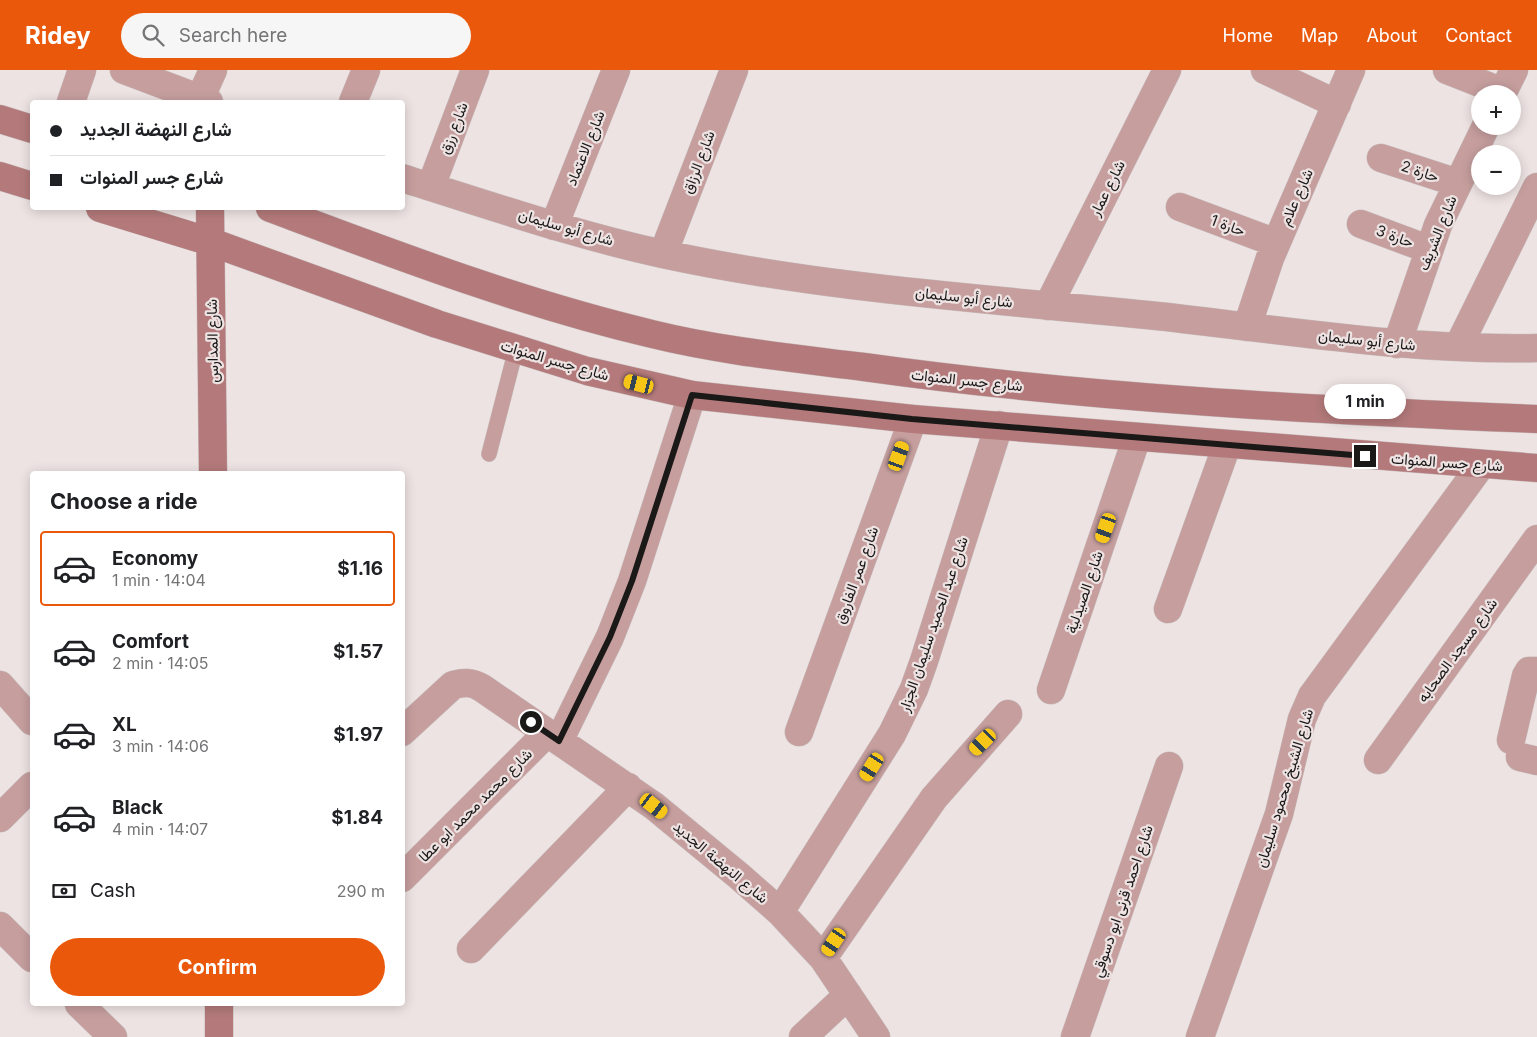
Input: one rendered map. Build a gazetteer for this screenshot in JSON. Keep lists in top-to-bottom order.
{
  "streets": {
    "street": [
      "شارع رزق",
      "شارع الاعتماد",
      "شارع الرزاق",
      "حارة 2",
      "شارع عمار",
      "شارع علام",
      "حارة 1",
      "شارع أبو سليمان",
      "شارع الشريف",
      "حارة 3",
      "شارع المدارس",
      "شارع جسر المنوات",
      "شارع عمر الفاروق",
      "شارع الصيدلية",
      "شارع عبد الحميد سليمان الجزار",
      "شارع مسجد الصحابه",
      "شارع الشيخ محمود سليمان",
      "شارع محمد محمد ابو عطا",
      "شارع النهضة الجديد",
      "شارع احمد قرنى ابو دسوقي"
    ]
  },
  "crossings": [
    ["شارع رزق", "شارع أبو سليمان"],
    ["شارع الاعتماد", "شارع أبو سليمان"],
    ["شارع الرزاق", "شارع أبو سليمان"],
    ["حارة 2", "شارع الشريف"],
    ["شارع عمار", "شارع أبو سليمان"],
    ["شارع علام", "حارة 1"],
    ["شارع علام", "شارع أبو سليمان"],
    ["شارع أبو سليمان", "شارع الشريف"],
    ["شارع الشريف", "حارة 3"],
    ["شارع المدارس", "شارع جسر المنوات"],
    ["شارع جسر المنوات", "شارع عمر الفاروق"],
    ["شارع جسر المنوات", "شارع الصيدلية"],
    ["شارع جسر المنوات", "شارع عبد الحميد سليمان الجزار"],
    ["شارع جسر المنوات", "شارع الشيخ محمود سليمان"],
    ["شارع جسر المنوات", "شارع محمد محمد ابو عطا"],
    ["شارع عبد الحميد سليمان الجزار", "شارع النهضة الجديد"],
    ["شارع محمد محمد ابو عطا", "شارع النهضة الجديد"]
  ],
  "page": {
    "header": "Ridey",
    "search": "Search here",
    "nav": [
      "Home",
      "Map",
      "About",
      "Contact"
    ],
    "map_buttons": ["+", "−"],
    "banner": ["شارع النهضة الجديد", "شارع جسر المنوات"],
    "bubble": "1 min",
    "heading": "Choose a ride",
    "list": [
      {
        "name": "Economy",
        "note": "1 min · 14:04",
        "value": "$1.16"
      },
      {
        "name": "Comfort",
        "note": "2 min · 14:05",
        "value": "$1.57"
      },
      {
        "name": "XL",
        "note": "3 min · 14:06",
        "value": "$1.97"
      },
      {
        "name": "Black",
        "note": "4 min · 14:07",
        "value": "$1.84"
      }
    ],
    "pay": ["Cash", "290 m"],
    "buttons": "Confirm"
  }
}
